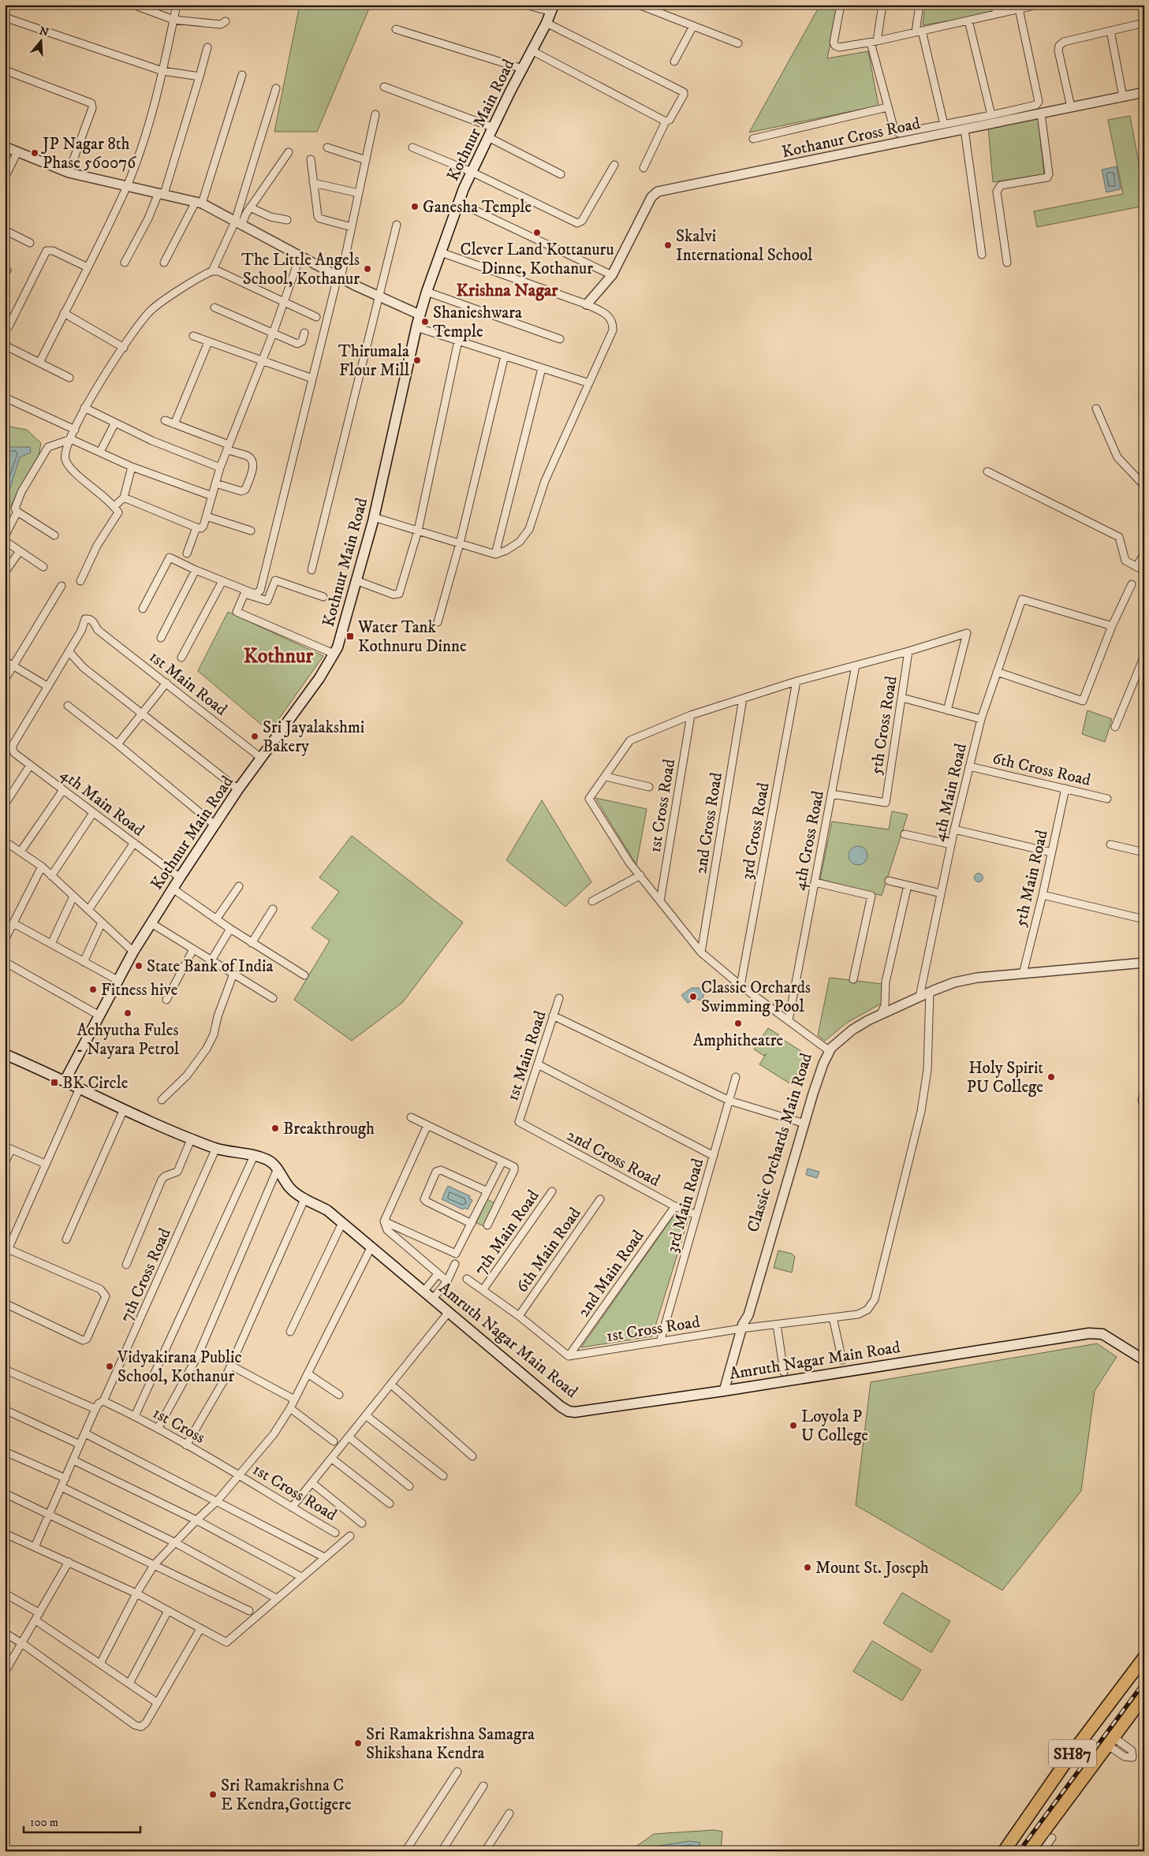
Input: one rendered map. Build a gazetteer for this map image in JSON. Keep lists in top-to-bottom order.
{
  "streets": {
    "main road": ["Kothnur Main Road", "Amruth Nagar Main Road", "SH87"],
    "street": [
      "Kothanur Cross Road",
      "1st Main Road",
      "5th Cross Road",
      "6th Cross Road",
      "4th Main Road",
      "1st Cross Road",
      "2nd Cross Road",
      "3rd Cross Road",
      "4th Cross Road",
      "5th Main Road",
      "Classic Orchards Main Road",
      "3rd Main Road",
      "7th Main Road",
      "6th Main Road",
      "2nd Main Road",
      "7th Cross Road",
      "1st Cross"
    ]
  },
  "crossings": [
    ["Kothnur Main Road", "1st Main Road"],
    ["Kothnur Main Road", "4th Main Road"],
    ["Kothnur Main Road", "Amruth Nagar Main Road"],
    ["1st Main Road", "2nd Cross Road"],
    ["5th Cross Road", "4th Cross Road"],
    ["6th Cross Road", "4th Main Road"],
    ["6th Cross Road", "5th Main Road"],
    ["4th Main Road", "1st Cross Road"],
    ["4th Main Road", "Classic Orchards Main Road"],
    ["1st Cross Road", "Classic Orchards Main Road"],
    ["1st Cross Road", "3rd Main Road"],
    ["1st Cross Road", "2nd Main Road"],
    ["1st Cross Road", "1st Cross"],
    ["2nd Cross Road", "3rd Main Road"],
    ["2nd Cross Road", "2nd Main Road"],
    ["5th Main Road", "Classic Orchards Main Road"],
    ["Classic Orchards Main Road", "Amruth Nagar Main Road"],
    ["7th Cross Road", "Amruth Nagar Main Road"],
    ["7th Cross Road", "1st Cross"]
  ],
  "districts": ["Krishna Nagar", "Kothnur"],
  "places": {
    "other": [
      "JP Nagar 8th Phase 560076",
      "Ganesha Temple",
      "Clever Land Kottanuru Dinne, Kothanur",
      "Skalvi International School",
      "The Little Angels School, Kothanur",
      "Shanieshwara Temple",
      "Thirumala Flour Mill",
      "Sri Jayalakshmi Bakery",
      "State Bank of India",
      "Fitness hive",
      "Classic Orchards Swimming Pool",
      "Achyutha Fules - Nayara Petrol",
      "Amphitheatre",
      "Holy Spirit PU College",
      "Breakthrough",
      "Vidyakirana Public School, Kothanur",
      "Loyola P U College",
      "Mount St. Joseph",
      "Sri Ramakrishna Samagra Shikshana Kendra",
      "Sri Ramakrishna C E Kendra,Gottigere"
    ],
    "transit": ["Water Tank Kothnuru Dinne", "BK Circle"]
  },
  "scale_bar": "100 m",
  "north": "top"
}
